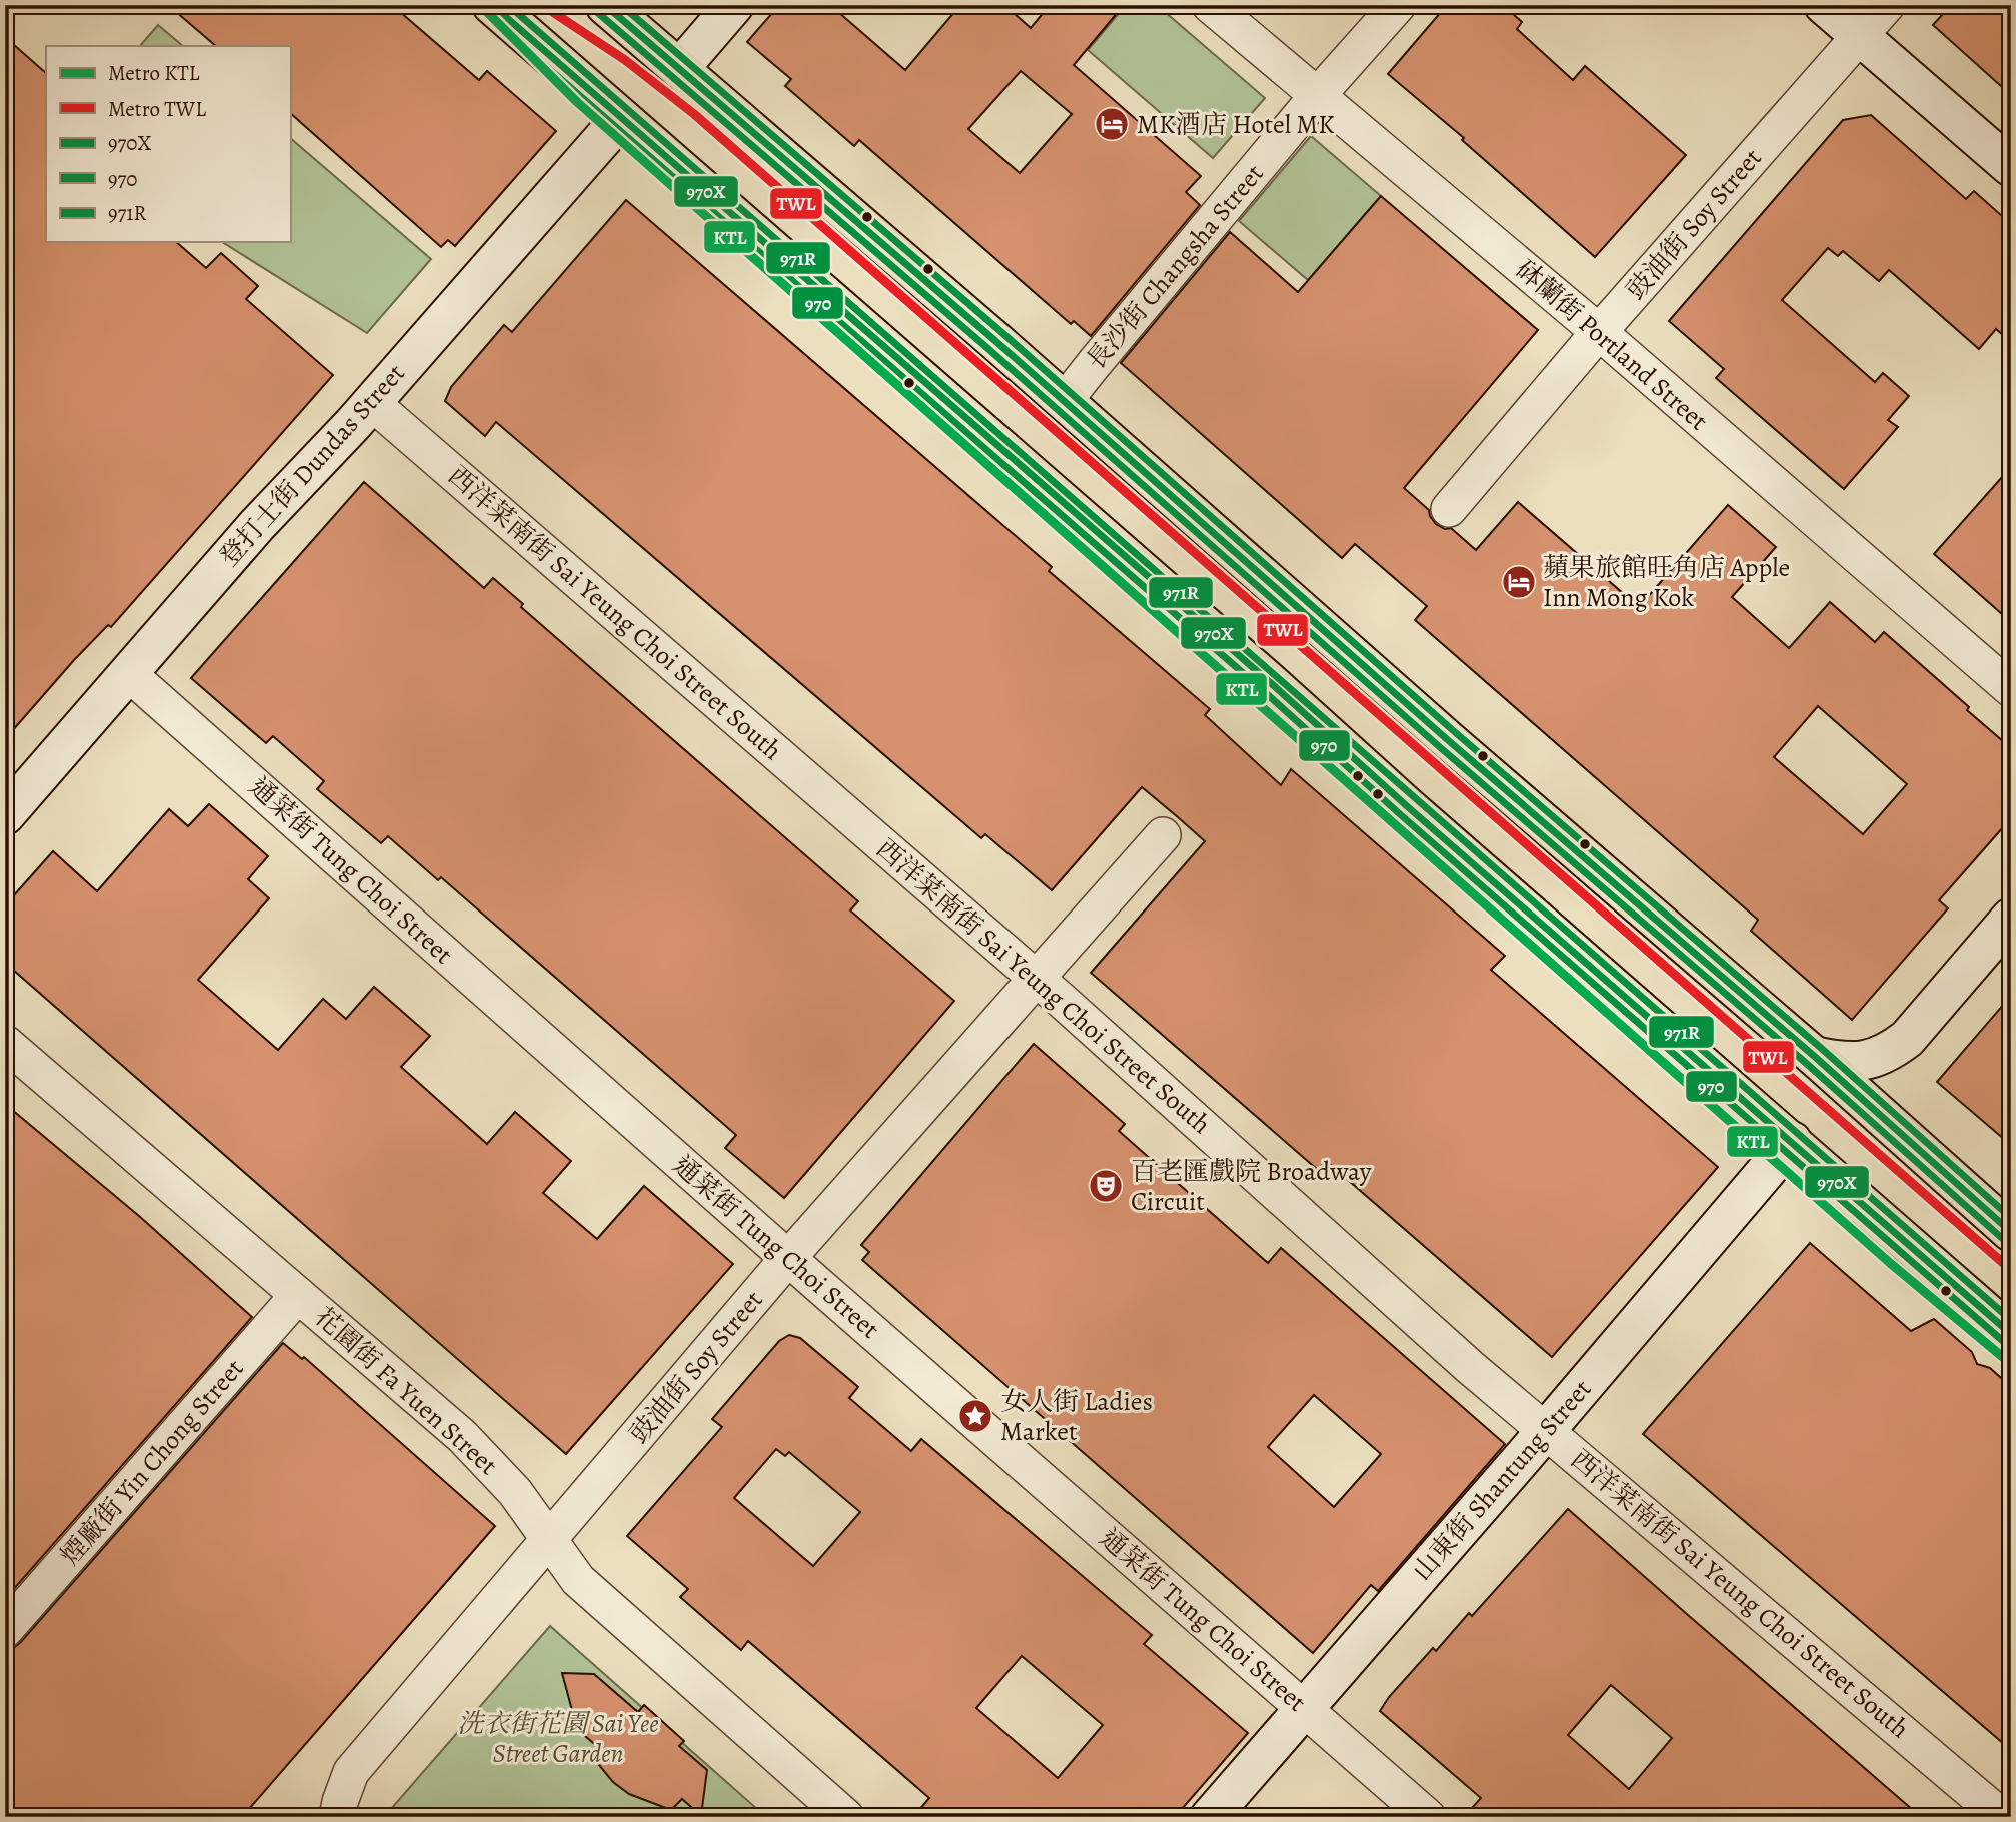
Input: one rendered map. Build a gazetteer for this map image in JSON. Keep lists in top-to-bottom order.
{
  "streets": {
    "street": [
      "豉油街 Soy Street",
      "長沙街 Changsha Street",
      "砵蘭街 Portland Street",
      "登打士街 Dundas Street",
      "西洋菜南街 Sai Yeung Choi Street South",
      "通菜街 Tung Choi Street",
      "花園街 Fa Yuen Street",
      "煙廠街 Yin Chong Street",
      "山東街 Shantung Street"
    ]
  },
  "crossings": [
    ["豉油街 Soy Street", "砵蘭街 Portland Street"],
    ["豉油街 Soy Street", "西洋菜南街 Sai Yeung Choi Street South"],
    ["豉油街 Soy Street", "通菜街 Tung Choi Street"],
    ["豉油街 Soy Street", "花園街 Fa Yuen Street"],
    ["長沙街 Changsha Street", "砵蘭街 Portland Street"],
    ["登打士街 Dundas Street", "西洋菜南街 Sai Yeung Choi Street South"],
    ["登打士街 Dundas Street", "通菜街 Tung Choi Street"],
    ["西洋菜南街 Sai Yeung Choi Street South", "山東街 Shantung Street"],
    ["通菜街 Tung Choi Street", "山東街 Shantung Street"],
    ["花園街 Fa Yuen Street", "煙廠街 Yin Chong Street"]
  ],
  "parks": ["洗衣街花園 Sai Yee Street Garden"],
  "places": {
    "hotel": ["MK酒店 Hotel MK", "蘋果旅館旺角店 Apple Inn Mong Kok"],
    "theatre": ["百老匯戲院 Broadway Circuit"],
    "place": ["女人街 Ladies Market"]
  },
  "lines": [
    "metro line KTL",
    "metro line TWL",
    "transit line 970X",
    "transit line 971R",
    "transit line 970"
  ],
  "legend": [
    "Metro KTL",
    "Metro TWL",
    "970X",
    "970",
    "971R"
  ]
}
